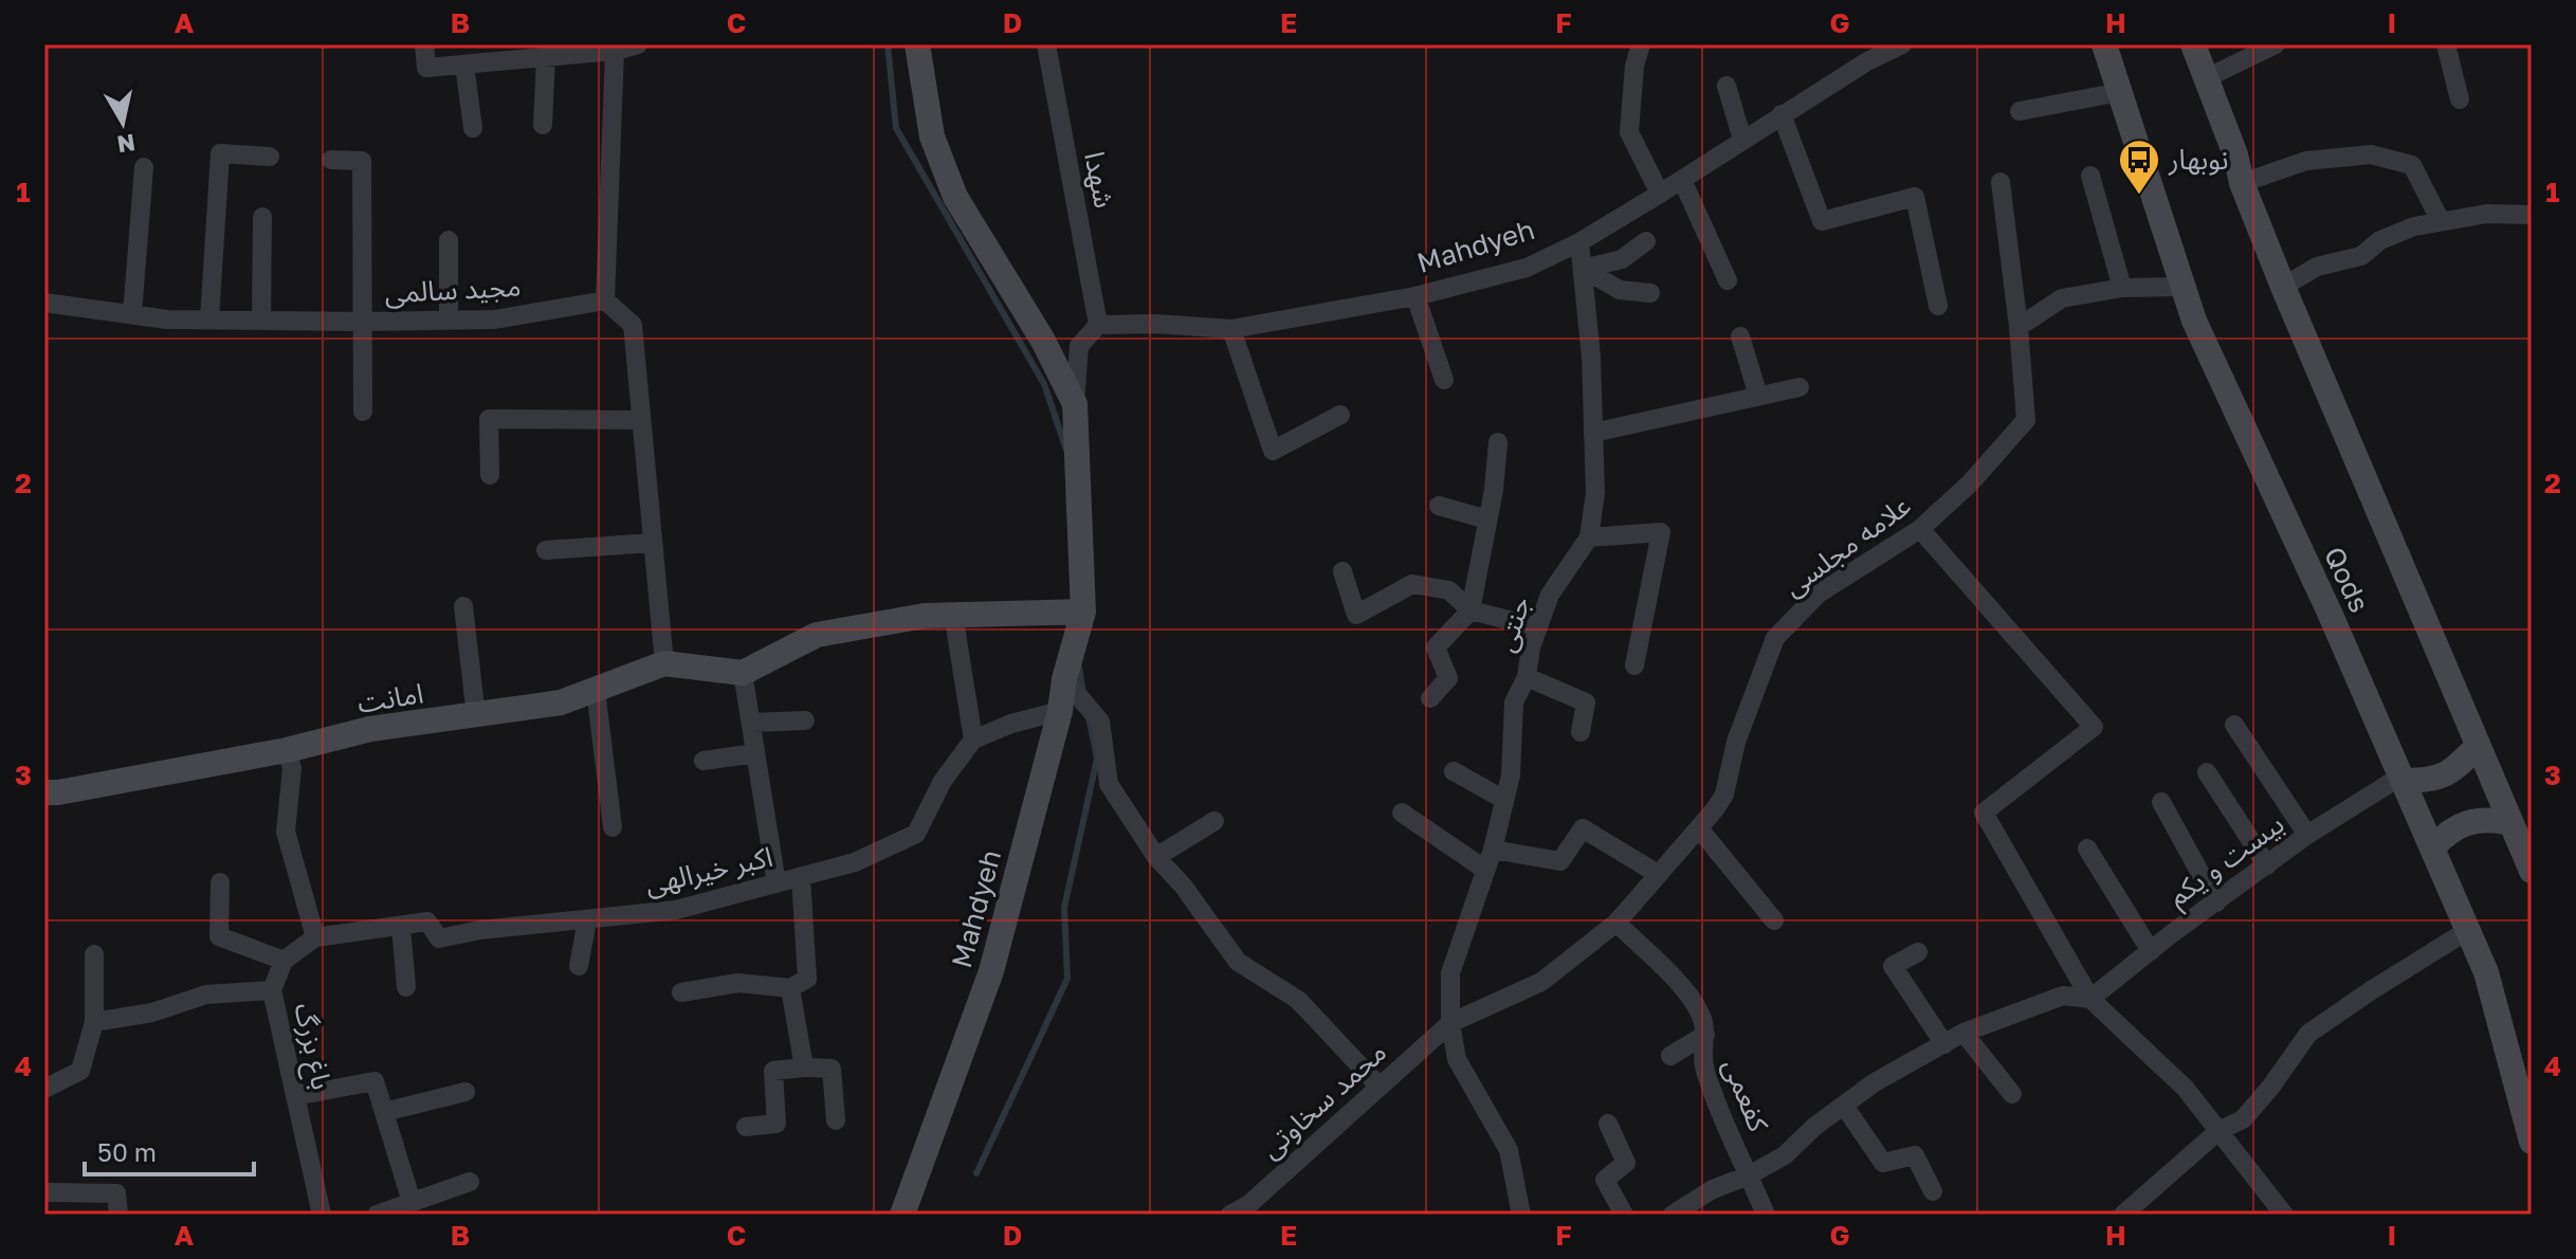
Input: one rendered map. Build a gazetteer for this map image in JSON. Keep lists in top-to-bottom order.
{
  "streets": {
    "street": [
      "شهدا",
      "Mahdyeh",
      "مجید سالمی",
      "علامه مجلسی",
      "Qods",
      "جنتی",
      "امانت",
      "بیست و یکم",
      "اکبر خیرالهی",
      "باغ بزرگ",
      "کفعمی",
      "محمد سخاوتی"
    ]
  },
  "crossings": [
    ["شهدا", "Mahdyeh"],
    ["Mahdyeh", "جنتی"],
    ["علامه مجلسی", "جنتی"],
    ["علامه مجلسی", "کفعمی"],
    ["علامه مجلسی", "محمد سخاوتی"],
    ["Qods", "بیست و یکم"],
    ["جنتی", "محمد سخاوتی"]
  ],
  "places": {
    "bus stop": ["نوبهار"]
  },
  "scale_bar": "50 m",
  "north": "bottom",
  "grid": {
    "columns": [
      "A",
      "B",
      "C",
      "D",
      "E",
      "F",
      "G",
      "H",
      "I"
    ],
    "rows": [
      "1",
      "2",
      "3",
      "4"
    ]
  }
}
